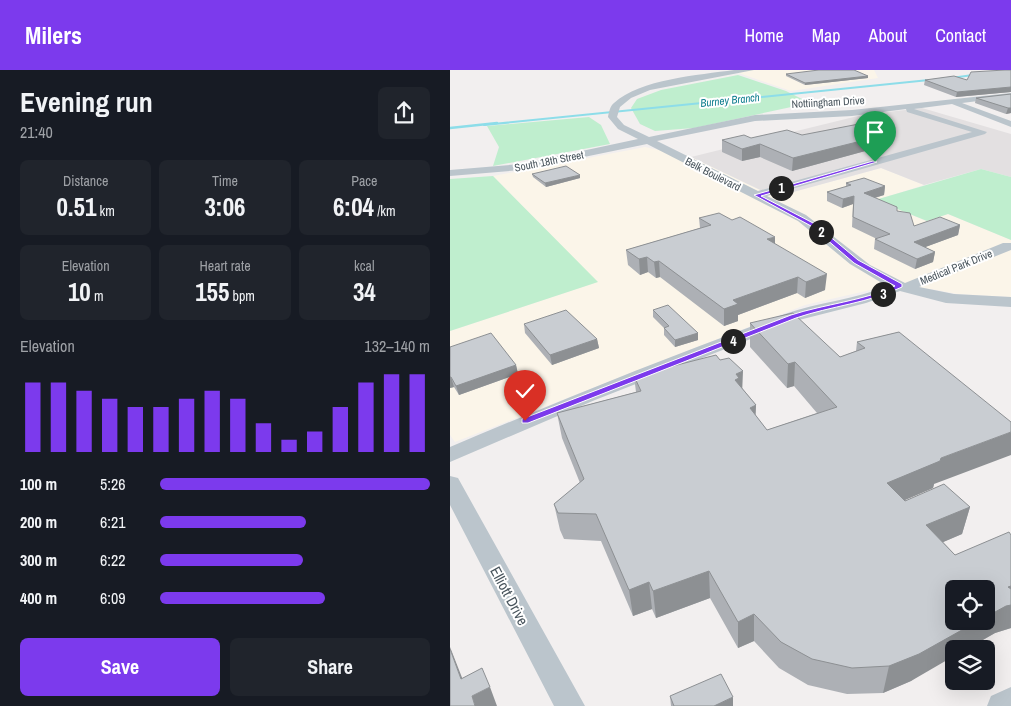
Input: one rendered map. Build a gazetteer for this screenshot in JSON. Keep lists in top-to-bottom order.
{
  "streets": {
    "street": [
      "Nottiingham Drive",
      "South 18th Street",
      "Belk Boulevard",
      "Medical Park Drive",
      "Elliott Drive"
    ]
  },
  "crossings": [
    ["Nottiingham Drive", "South 18th Street"],
    ["Nottiingham Drive", "Belk Boulevard"],
    ["South 18th Street", "Belk Boulevard"],
    ["Belk Boulevard", "Medical Park Drive"]
  ],
  "water": ["Burney Branch"],
  "page": {
    "header": "Milers",
    "nav": [
      "Home",
      "Map",
      "About",
      "Contact"
    ],
    "heading": ["Evening run", "21:40"],
    "stats": [
      ["Distance", "0.51 km"],
      ["Time", "3:06"],
      ["Pace", "6:04 /km"],
      ["Elevation", "10 m"],
      ["Heart rate", "155 bpm"],
      ["kcal", "34"]
    ],
    "pins": [
      "1",
      "2",
      "3",
      "4"
    ],
    "chart": ["Elevation", "132–140 m"],
    "list": [
      {
        "name": "100 m",
        "note": "5:26"
      },
      {
        "name": "200 m",
        "note": "6:21"
      },
      {
        "name": "300 m",
        "note": "6:22"
      },
      {
        "name": "400 m",
        "note": "6:09"
      }
    ],
    "buttons": ["Save", "Share"]
  }
}
